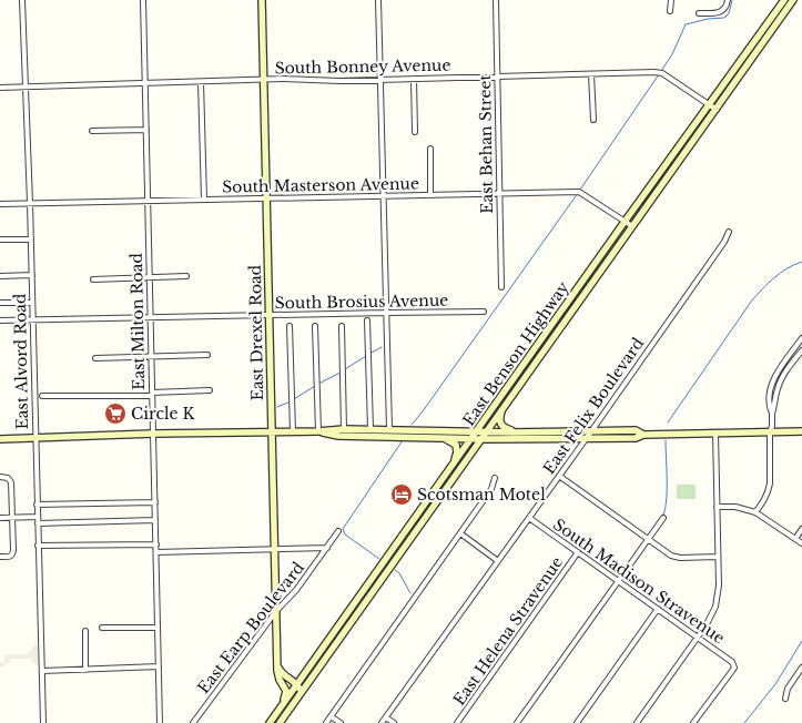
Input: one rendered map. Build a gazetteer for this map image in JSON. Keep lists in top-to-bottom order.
{
  "streets": {
    "main road": ["East Drexel Road", "East Benson Highway"],
    "street": [
      "South Bonney Avenue",
      "East Behan Street",
      "South Masterson Avenue",
      "South Brosius Avenue",
      "East Milton Road",
      "East Alvord Road",
      "East Felix Boulevard",
      "South Madison Stravenue",
      "East Earp Boulevard",
      "East Helena Stravenue"
    ]
  },
  "crossings": [
    ["South Bonney Avenue", "East Behan Street"],
    ["South Bonney Avenue", "East Milton Road"],
    ["South Bonney Avenue", "East Drexel Road"],
    ["South Bonney Avenue", "East Benson Highway"],
    ["South Bonney Avenue", "East Alvord Road"],
    ["East Behan Street", "South Masterson Avenue"],
    ["South Masterson Avenue", "East Milton Road"],
    ["South Masterson Avenue", "East Drexel Road"],
    ["South Masterson Avenue", "East Benson Highway"],
    ["South Masterson Avenue", "East Alvord Road"],
    ["South Brosius Avenue", "East Milton Road"],
    ["South Brosius Avenue", "East Drexel Road"],
    ["South Brosius Avenue", "East Alvord Road"],
    ["East Drexel Road", "East Benson Highway"],
    ["East Drexel Road", "East Earp Boulevard"],
    ["East Felix Boulevard", "South Madison Stravenue"],
    ["South Madison Stravenue", "East Helena Stravenue"]
  ],
  "places": {
    "supermarket": ["Circle K"],
    "hotel": ["Scotsman Motel"]
  }
}
